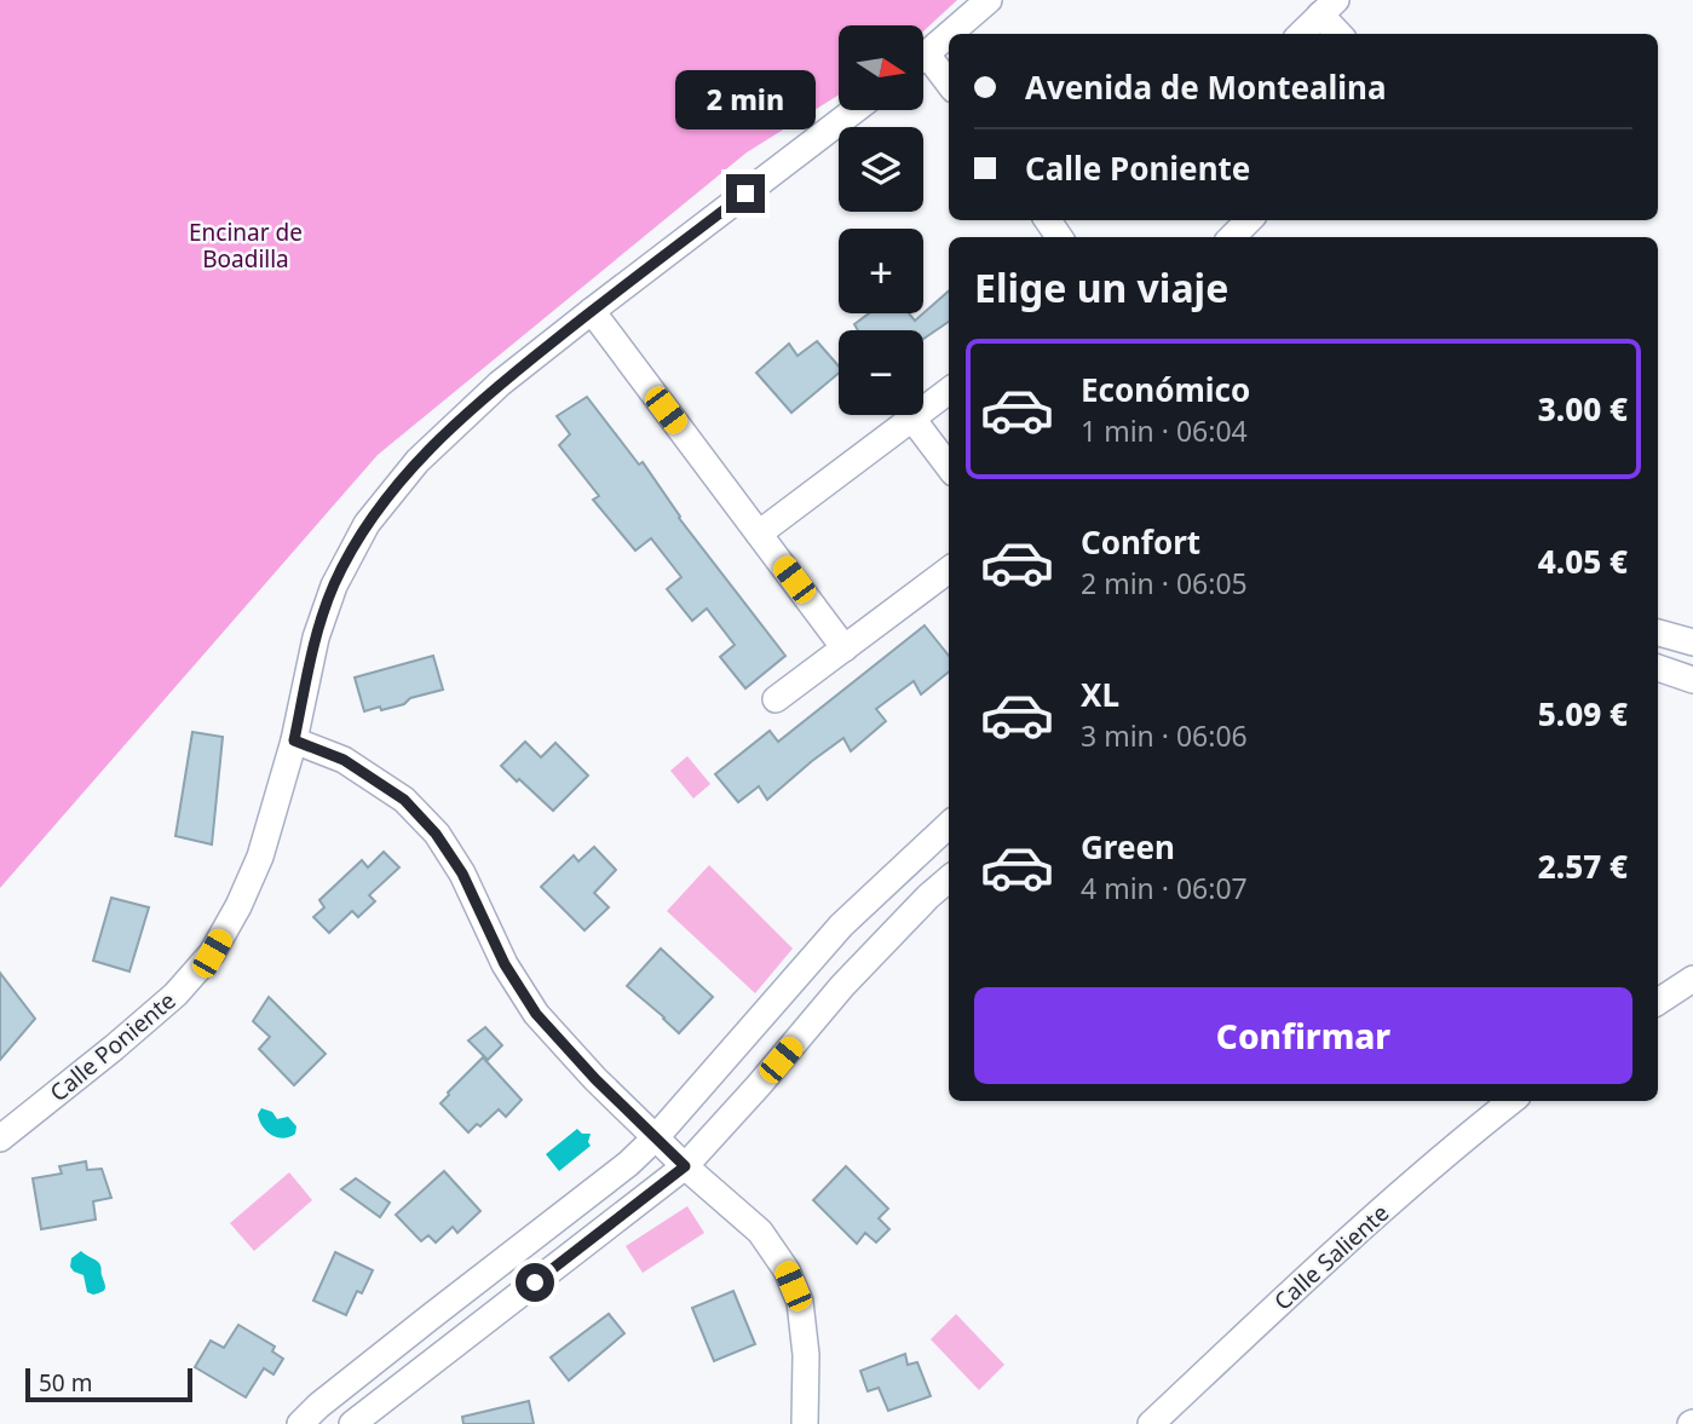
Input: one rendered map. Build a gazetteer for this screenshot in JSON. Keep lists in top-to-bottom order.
{
  "streets": {
    "street": ["Calle Poniente", "Calle Saliente"]
  },
  "parks": ["Encinar de Boadilla"],
  "scale_bar": "50 m",
  "north": "right",
  "page": {
    "map_buttons": ["+", "−"],
    "banner": ["Avenida de Montealina", "Calle Poniente"],
    "bubble": "2 min",
    "heading": "Elige un viaje",
    "list": [
      {
        "name": "Económico",
        "note": "1 min · 06:04",
        "value": "3.00 €"
      },
      {
        "name": "Confort",
        "note": "2 min · 06:05",
        "value": "4.05 €"
      },
      {
        "name": "XL",
        "note": "3 min · 06:06",
        "value": "5.09 €"
      },
      {
        "name": "Green",
        "note": "4 min · 06:07",
        "value": "2.57 €"
      }
    ],
    "buttons": "Confirmar",
    "scale": "50 m"
  }
}
